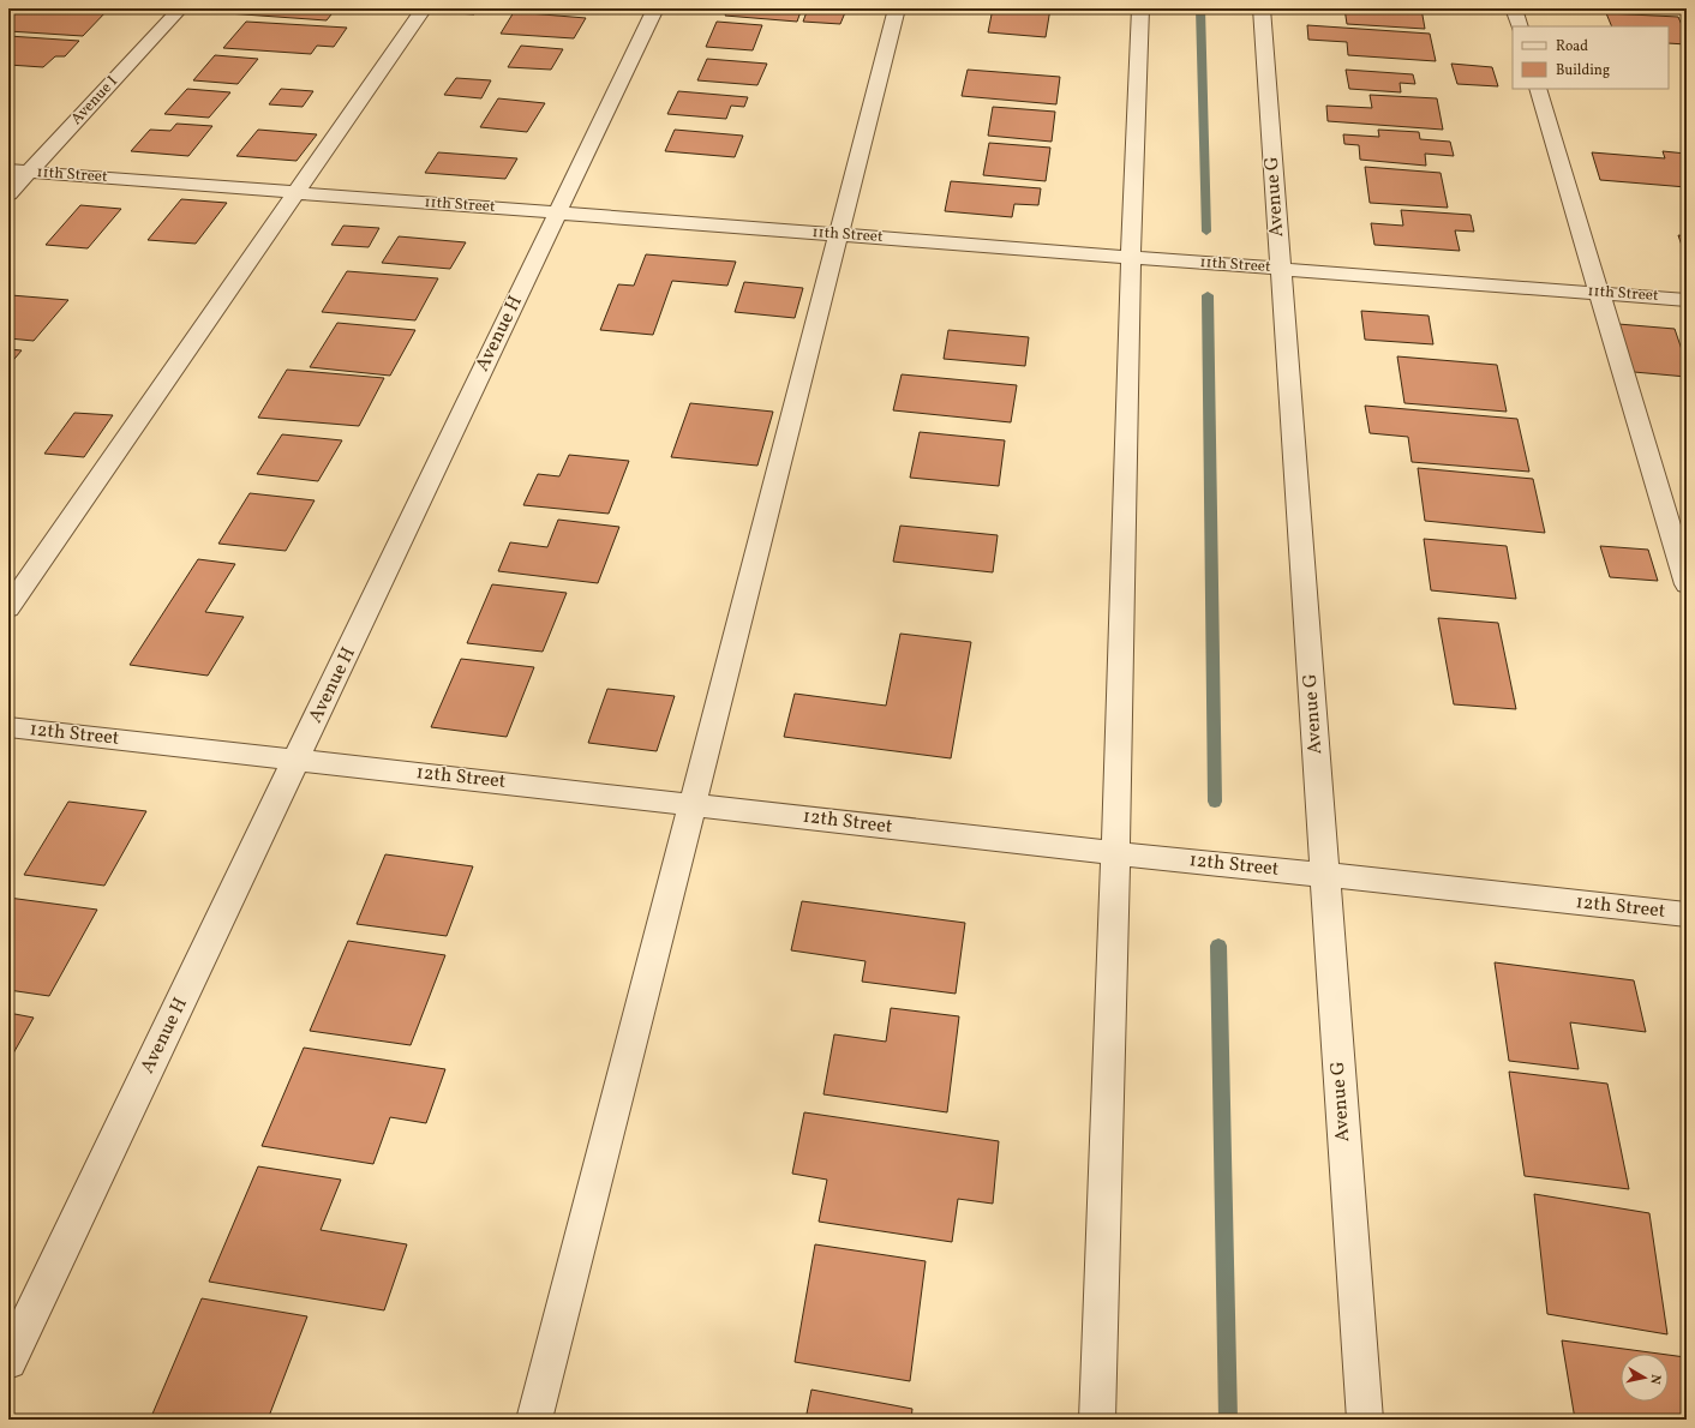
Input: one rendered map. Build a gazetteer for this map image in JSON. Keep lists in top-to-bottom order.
{
  "streets": {
    "street": [
      "Avenue I",
      "11th Street",
      "Avenue G",
      "Avenue H",
      "12th Street"
    ]
  },
  "crossings": [
    ["Avenue I", "11th Street"],
    ["11th Street", "Avenue G"],
    ["11th Street", "Avenue H"],
    ["Avenue G", "12th Street"],
    ["Avenue H", "12th Street"]
  ],
  "legend": ["Road", "Building"],
  "north": "right"
}
